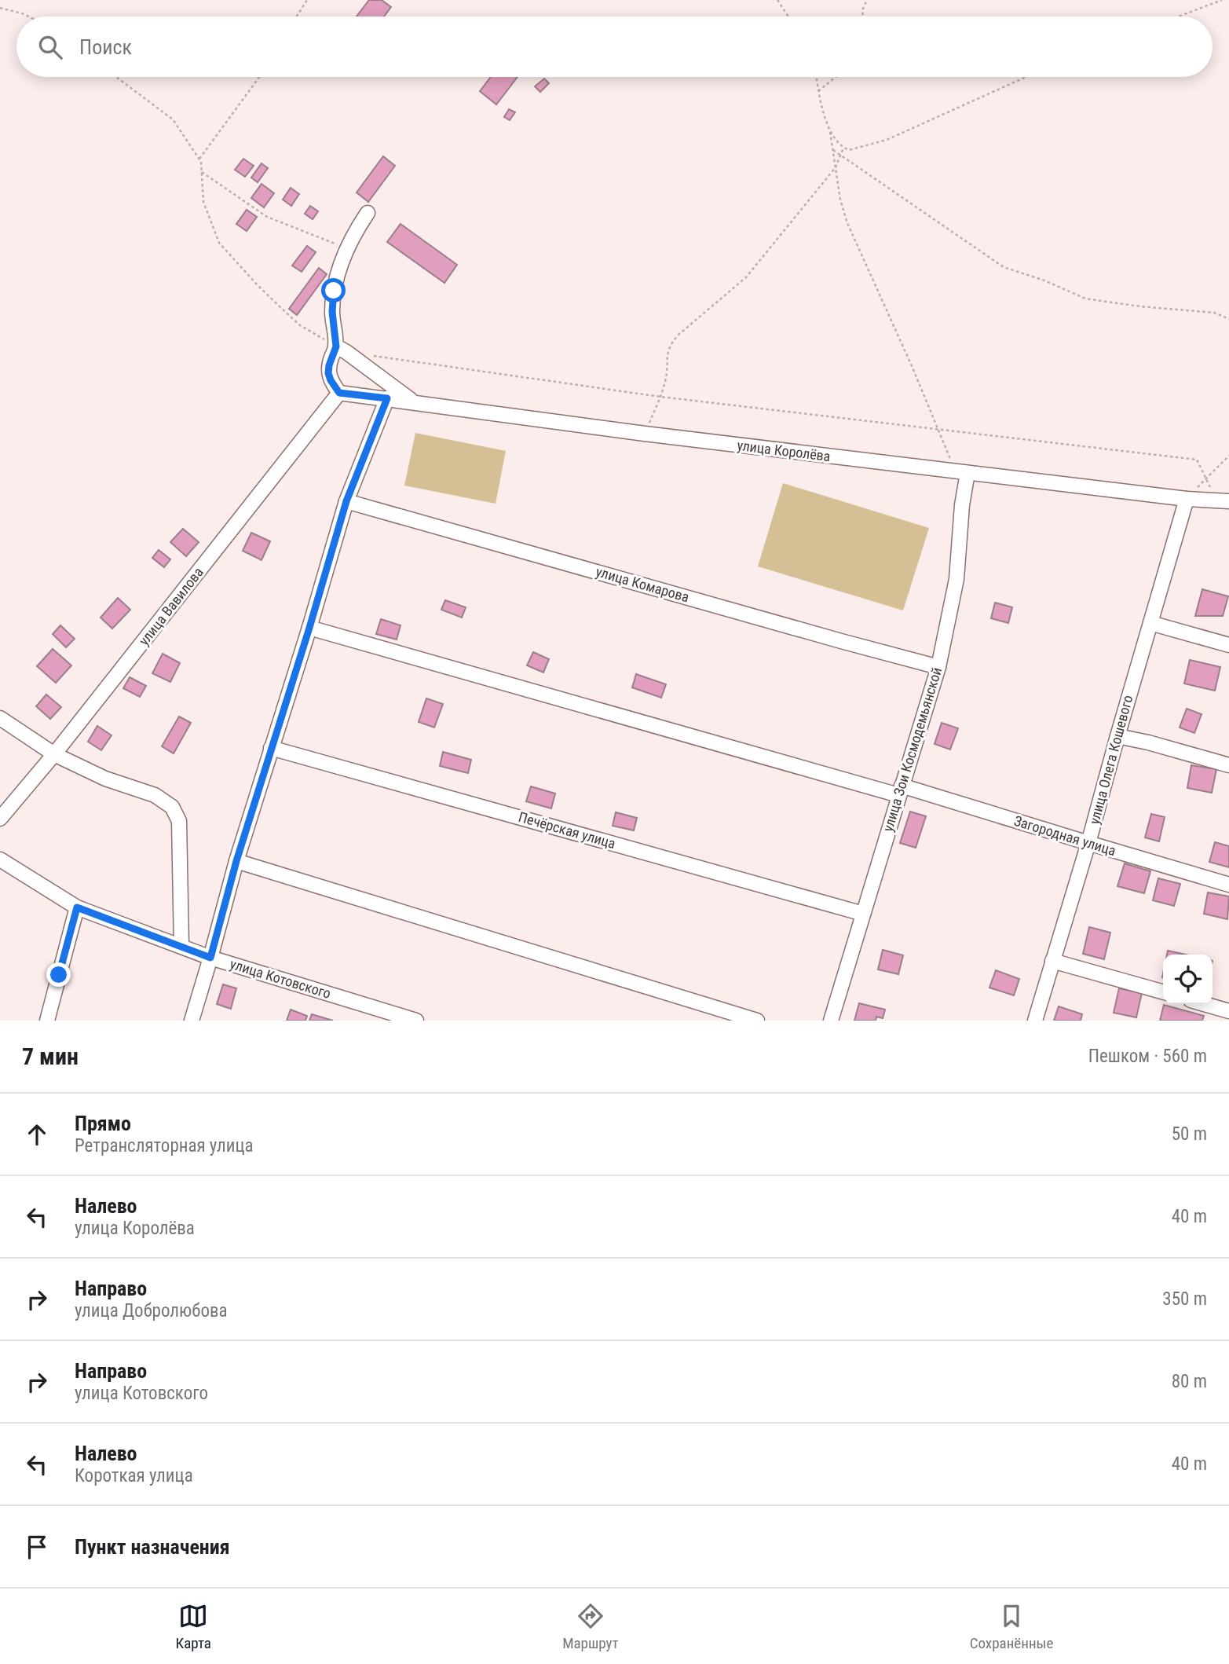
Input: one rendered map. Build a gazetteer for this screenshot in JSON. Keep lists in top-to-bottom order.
{
  "streets": {
    "street": [
      "улица Королёва",
      "улица Комарова",
      "улица Вавилова",
      "улица Зои Космодемьянской",
      "улица Олега Кошевого",
      "Печёрская улица",
      "Загородная улица",
      "улица Котовского"
    ]
  },
  "crossings": [
    ["улица Королёва", "улица Вавилова"],
    ["улица Королёва", "улица Зои Космодемьянской"],
    ["улица Королёва", "улица Олега Кошевого"],
    ["улица Комарова", "улица Зои Космодемьянской"],
    ["улица Зои Космодемьянской", "Печёрская улица"],
    ["улица Зои Космодемьянской", "Загородная улица"],
    ["улица Олега Кошевого", "Загородная улица"]
  ],
  "page": {
    "search": "Поиск",
    "heading": ["7 мин", "Пешком · 560 m"],
    "list": [
      ["Прямо", "Ретрансляторная улица", "50 m"],
      ["Налево", "улица Королёва", "40 m"],
      ["Направо", "улица Добролюбова", "350 m"],
      ["Направо", "улица Котовского", "80 m"],
      ["Налево", "Короткая улица", "40 m"],
      "Пункт назначения"
    ],
    "nav": ["Карта", "Маршрут", "Сохранённые"]
  }
}
